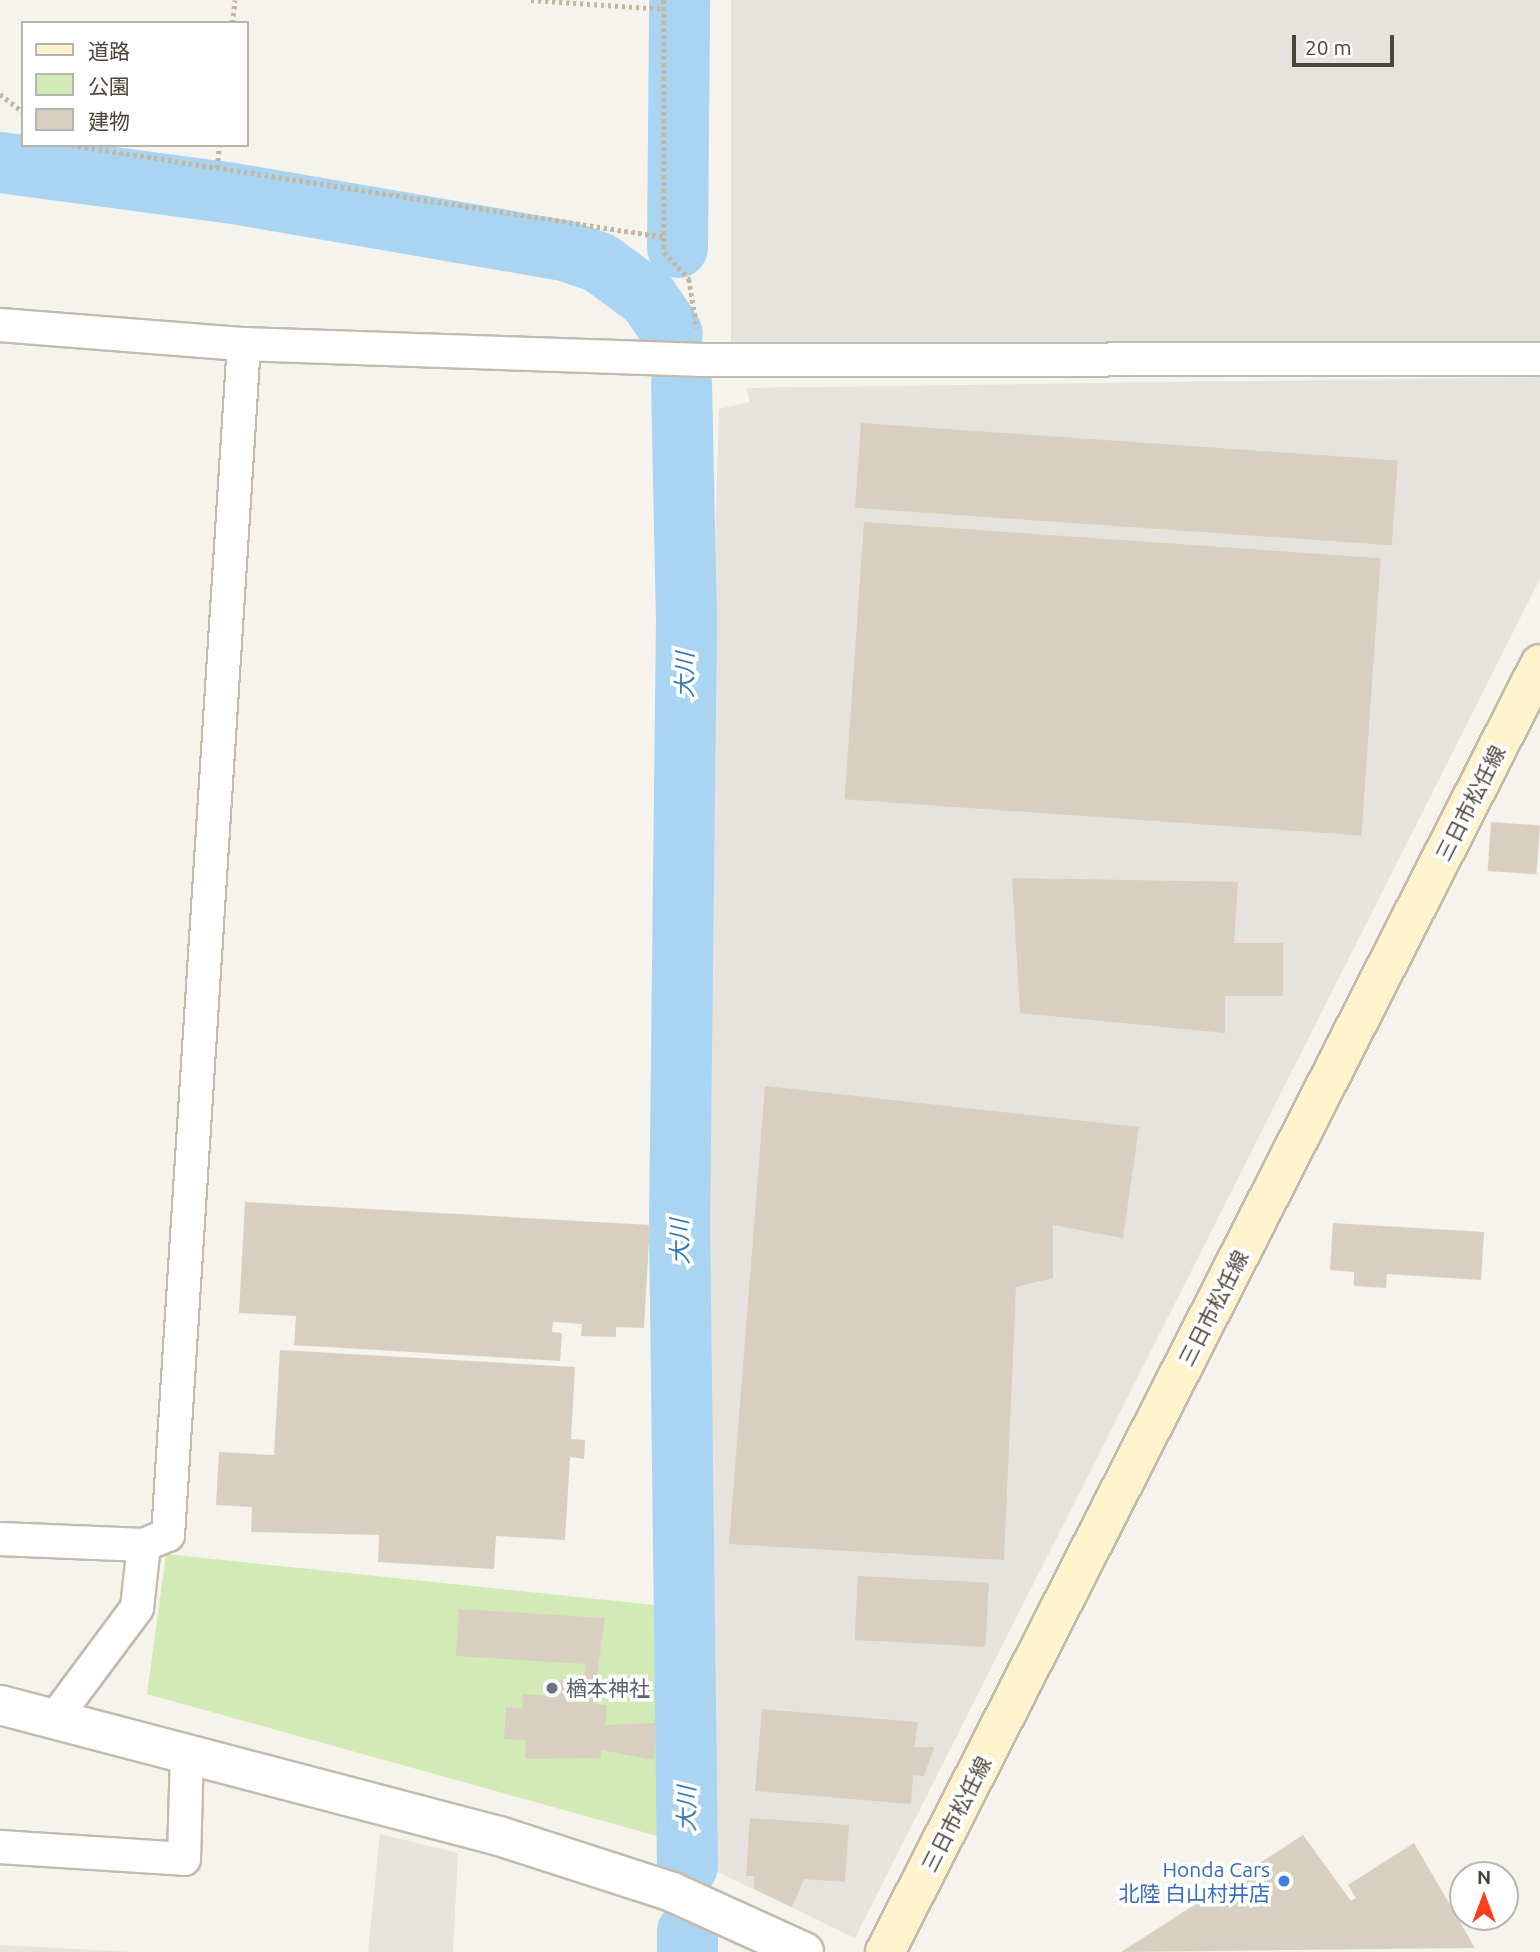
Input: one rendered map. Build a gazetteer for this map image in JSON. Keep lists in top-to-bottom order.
{
  "streets": {
    "main road": ["三日市松任線"]
  },
  "water": ["大川"],
  "places": ["楢本神社", "Honda Cars 北陸 白山村井店"],
  "legend": ["道路", "公園", "建物"],
  "scale_bar": "20 m",
  "north": "top"
}
